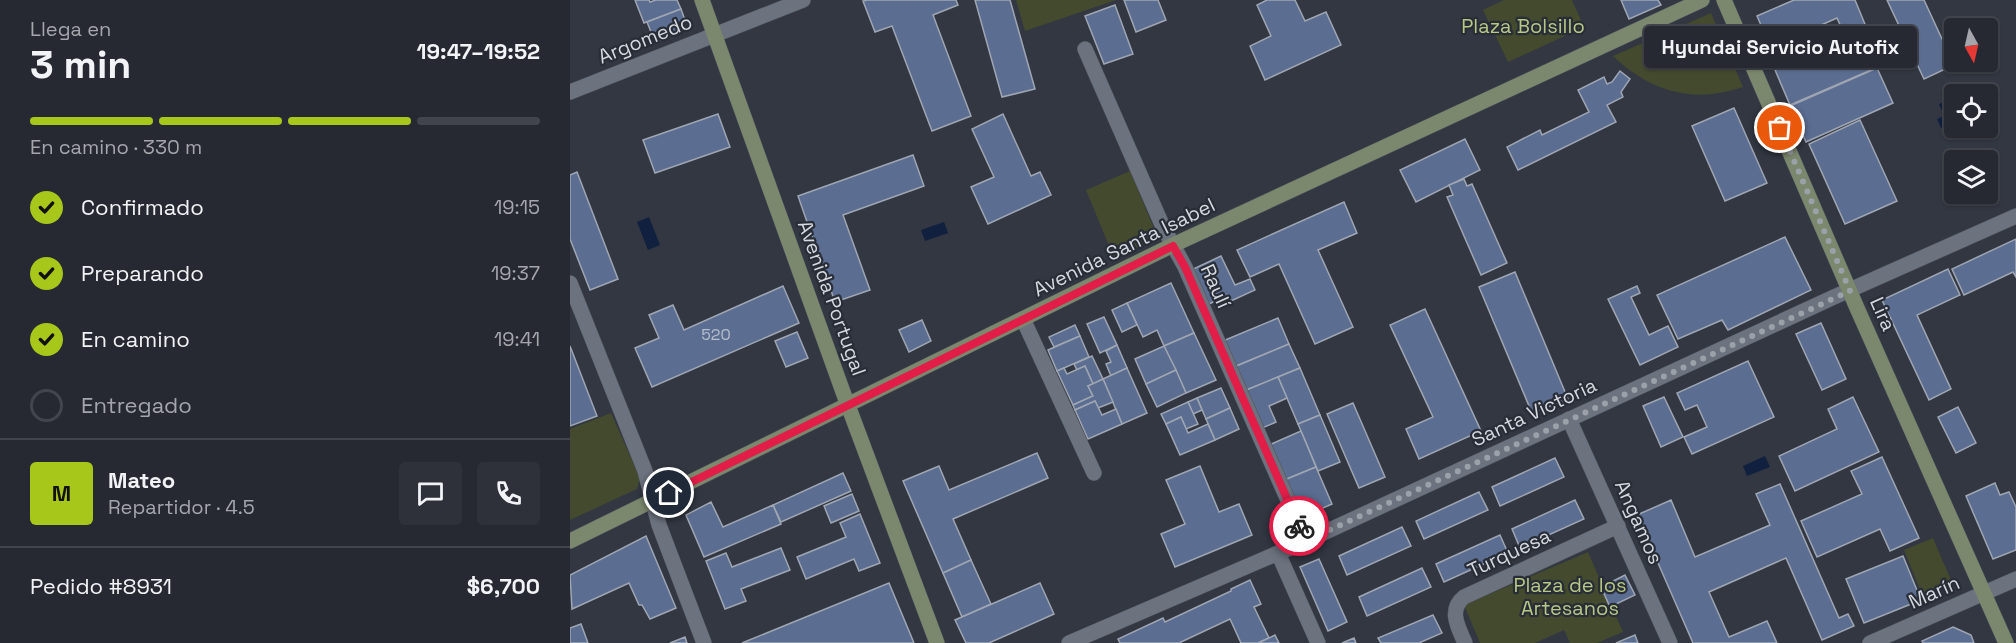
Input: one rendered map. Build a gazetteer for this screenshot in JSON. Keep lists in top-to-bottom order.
{
  "streets": {
    "main road": ["Avenida Santa Isabel", "Avenida Portugal", "Lira"],
    "street": [
      "Argomedo",
      "Raulí",
      "Santa Victoria",
      "Angamos",
      "Turquesa",
      "Marín"
    ]
  },
  "crossings": [
    ["Argomedo", "Avenida Portugal"],
    ["Avenida Santa Isabel", "Raulí"],
    ["Avenida Santa Isabel", "Avenida Portugal"],
    ["Raulí", "Santa Victoria"],
    ["Lira", "Santa Victoria"],
    ["Lira", "Marín"],
    ["Santa Victoria", "Angamos"],
    ["Angamos", "Turquesa"]
  ],
  "parks": ["Plaza Bolsillo", "Plaza de los Artesanos"],
  "places": ["Hyundai Servicio Autofix"],
  "house_numbers": ["520"],
  "north": "bottom",
  "page": {
    "heading": ["3 min", "Llega en", "19:47–19:52"],
    "panel": [
      "Mateo",
      "Repartidor · 4.5",
      "Pedido #8931",
      "$6,700"
    ],
    "bubble": "Hyundai Servicio Autofix",
    "bar": "En camino · 330 m",
    "list": [
      ["Confirmado", "19:15"],
      ["Preparando", "19:37"],
      ["En camino", "19:41"],
      "Entregado"
    ],
    "round": "M"
  }
}
